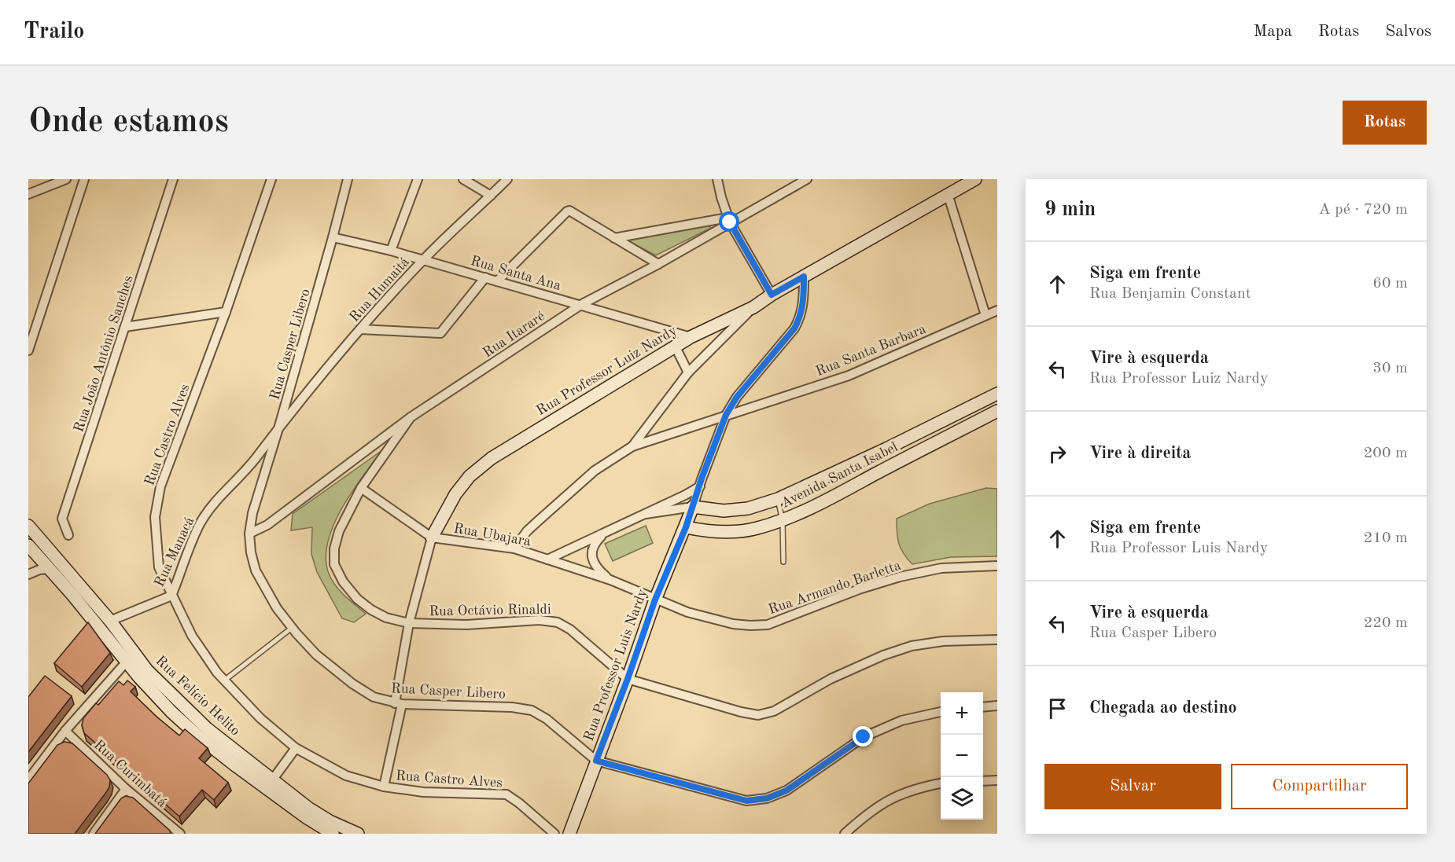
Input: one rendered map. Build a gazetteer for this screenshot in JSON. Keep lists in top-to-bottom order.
{
  "streets": {
    "main road": [
      "Rua Professor Luiz Nardy",
      "Avenida Santa Isabel",
      "Rua Professor Luis Nardy",
      "Rua Felício Helito"
    ],
    "street": [
      "Rua Santa Ana",
      "Rua Humaitá",
      "Rua Itararé",
      "Rua Casper Libero",
      "Rua Santa Barbara",
      "Rua João Antônio Sanches",
      "Rua Castro Alves",
      "Rua Ubajara",
      "Rua Manacá",
      "Rua Armando Barletta",
      "Rua Octávio Rinaldi",
      "Rua Curimbatá"
    ]
  },
  "crossings": [
    ["Rua Santa Ana", "Rua Humaitá"],
    ["Rua Santa Ana", "Rua Itararé"],
    ["Rua Santa Ana", "Rua Casper Libero"],
    ["Rua Santa Ana", "Rua Professor Luiz Nardy"],
    ["Rua Humaitá", "Rua Casper Libero"],
    ["Rua Humaitá", "Rua Manacá"],
    ["Rua Itararé", "Rua Casper Libero"],
    ["Rua Itararé", "Rua Octávio Rinaldi"],
    ["Rua Casper Libero", "Rua Professor Luiz Nardy"],
    ["Rua Casper Libero", "Rua Manacá"],
    ["Rua Casper Libero", "Rua Professor Luis Nardy"],
    ["Rua Santa Barbara", "Rua Ubajara"],
    ["Rua Professor Luiz Nardy", "Rua Castro Alves"],
    ["Rua Professor Luiz Nardy", "Rua Ubajara"],
    ["Rua Professor Luiz Nardy", "Rua Octávio Rinaldi"],
    ["Rua Castro Alves", "Rua Manacá"],
    ["Avenida Santa Isabel", "Rua Professor Luis Nardy"],
    ["Rua Ubajara", "Rua Armando Barletta"],
    ["Rua Ubajara", "Rua Octávio Rinaldi"],
    ["Rua Ubajara", "Rua Professor Luis Nardy"],
    ["Rua Manacá", "Rua Felício Helito"],
    ["Rua Armando Barletta", "Rua Professor Luis Nardy"],
    ["Rua Octávio Rinaldi", "Rua Professor Luis Nardy"]
  ],
  "page": {
    "header": "Trailo",
    "nav": ["Mapa", "Rotas", "Salvos"],
    "buttons": [
      "Rotas",
      ["Salvar", "Compartilhar"]
    ],
    "title": "Onde estamos",
    "heading": ["9 min", "A pé · 720 m"],
    "list": [
      ["Siga em frente", "Rua Benjamin Constant", "60 m"],
      ["Vire à esquerda", "Rua Professor Luiz Nardy", "30 m"],
      ["Vire à direita", "200 m"],
      ["Siga em frente", "Rua Professor Luis Nardy", "210 m"],
      ["Vire à esquerda", "Rua Casper Libero", "220 m"],
      "Chegada ao destino"
    ],
    "map_buttons": ["+", "−"]
  }
}
